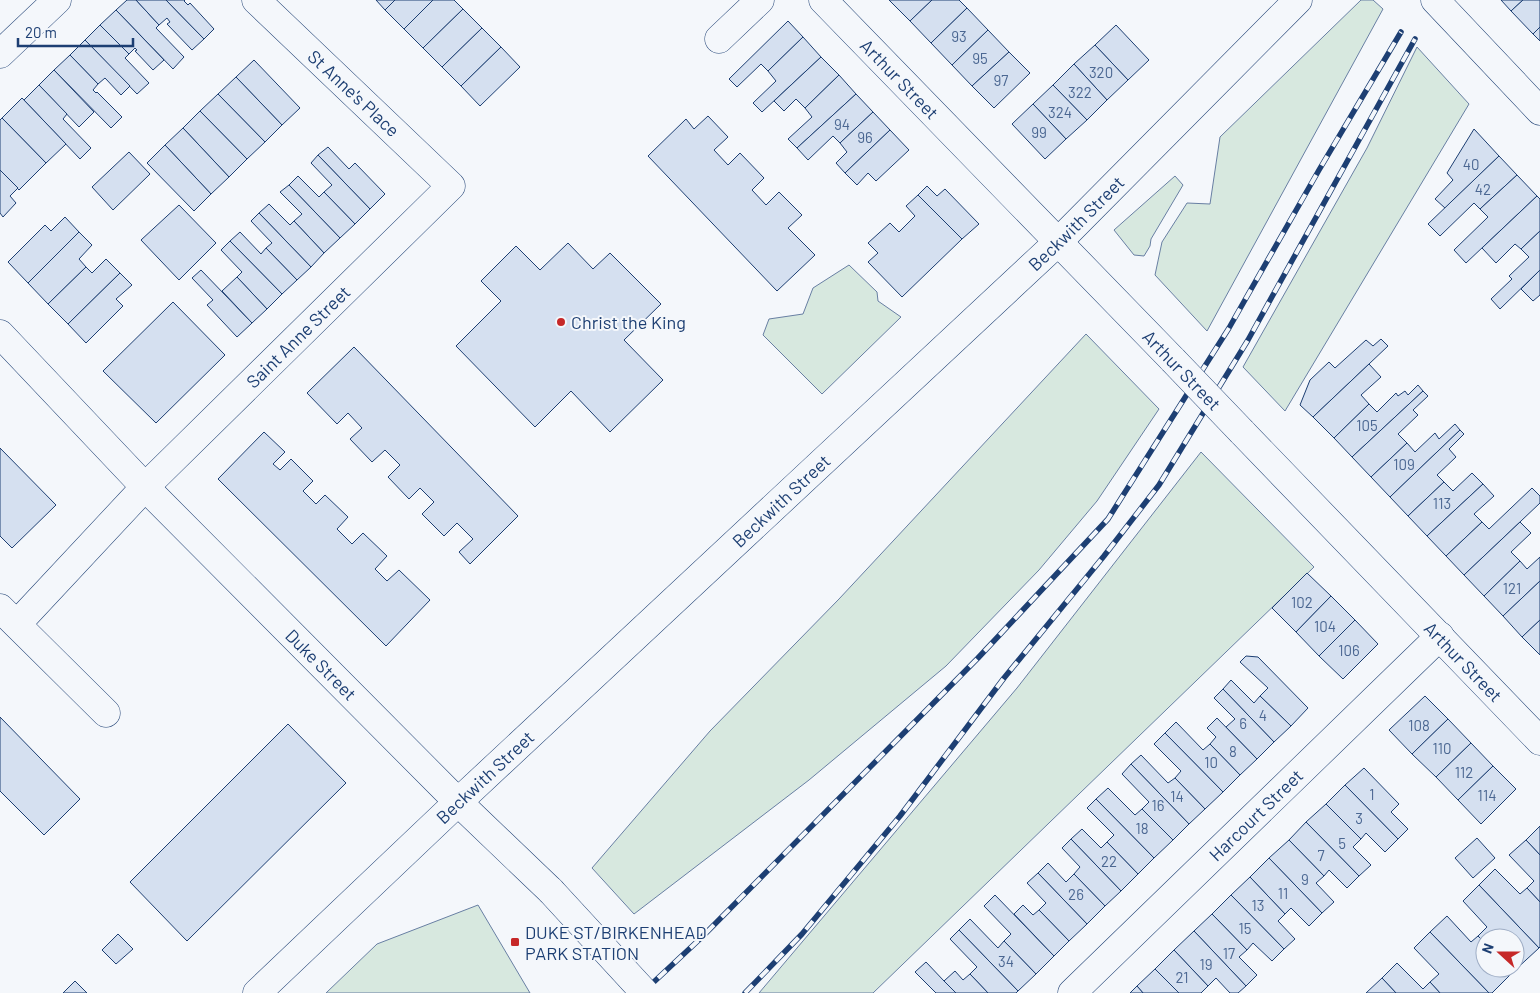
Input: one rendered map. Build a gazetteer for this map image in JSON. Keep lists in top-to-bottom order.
{
  "streets": {
    "street": [
      "Arthur Street",
      "St Anne's Place",
      "Beckwith Street",
      "Saint Anne Street",
      "Duke Street",
      "Harcourt Street"
    ]
  },
  "crossings": [
    ["Arthur Street", "Beckwith Street"],
    ["Arthur Street", "Harcourt Street"],
    ["St Anne's Place", "Saint Anne Street"],
    ["Beckwith Street", "Duke Street"],
    ["Saint Anne Street", "Duke Street"]
  ],
  "places": {
    "other": ["Christ the King"],
    "transit": ["DUKE ST/BIRKENHEAD PARK STATION"]
  },
  "house_numbers": [
    "93",
    "95",
    "320",
    "97",
    "322",
    "324",
    "94",
    "99",
    "96",
    "40",
    "42",
    "105",
    "109",
    "113",
    "121",
    "102",
    "104",
    "106",
    "4",
    "6",
    "108",
    "110",
    "8",
    "10",
    "112",
    "1",
    "114",
    "14",
    "16",
    "3",
    "18",
    "5",
    "7",
    "22",
    "9",
    "11",
    "26",
    "13",
    "15",
    "17",
    "34",
    "19",
    "21"
  ],
  "scale_bar": "20 m",
  "north": "left"
}
